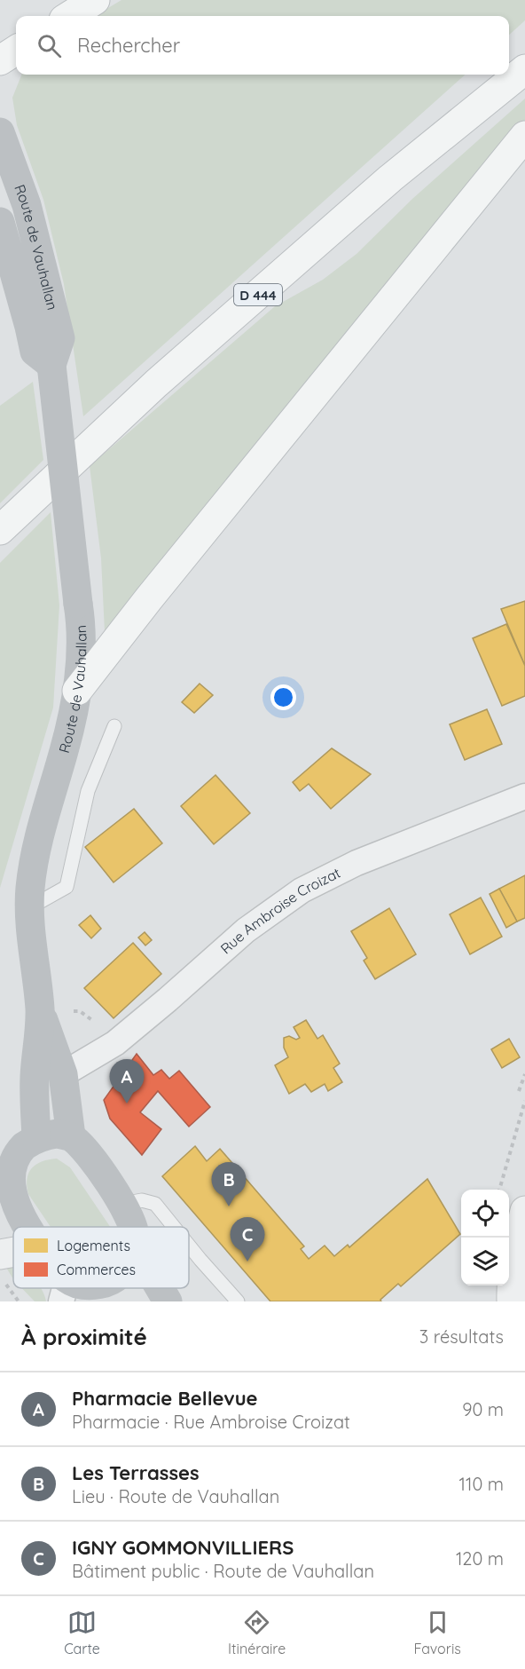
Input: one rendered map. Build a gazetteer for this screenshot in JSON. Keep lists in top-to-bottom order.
{
  "streets": {
    "main road": ["Route de Vauhallan", "D 444"],
    "street": ["Rue Ambroise Croizat"]
  },
  "crossings": [
    ["Route de Vauhallan", "Rue Ambroise Croizat"]
  ],
  "legend": ["Logements", "Commerces"],
  "page": {
    "search": "Rechercher",
    "pins": ["A", "B", "C"],
    "heading": ["À proximité", "3 résultats"],
    "list": [
      {
        "mark": "A",
        "name": "Pharmacie Bellevue",
        "note": "Pharmacie · Rue Ambroise Croizat",
        "value": "90 m"
      },
      {
        "mark": "B",
        "name": "Les Terrasses",
        "note": "Lieu · Route de Vauhallan",
        "value": "110 m"
      },
      {
        "mark": "C",
        "name": "IGNY GOMMONVILLIERS",
        "note": "Bâtiment public · Route de Vauhallan",
        "value": "120 m"
      }
    ],
    "nav": ["Carte", "Itinéraire", "Favoris"]
  }
}
